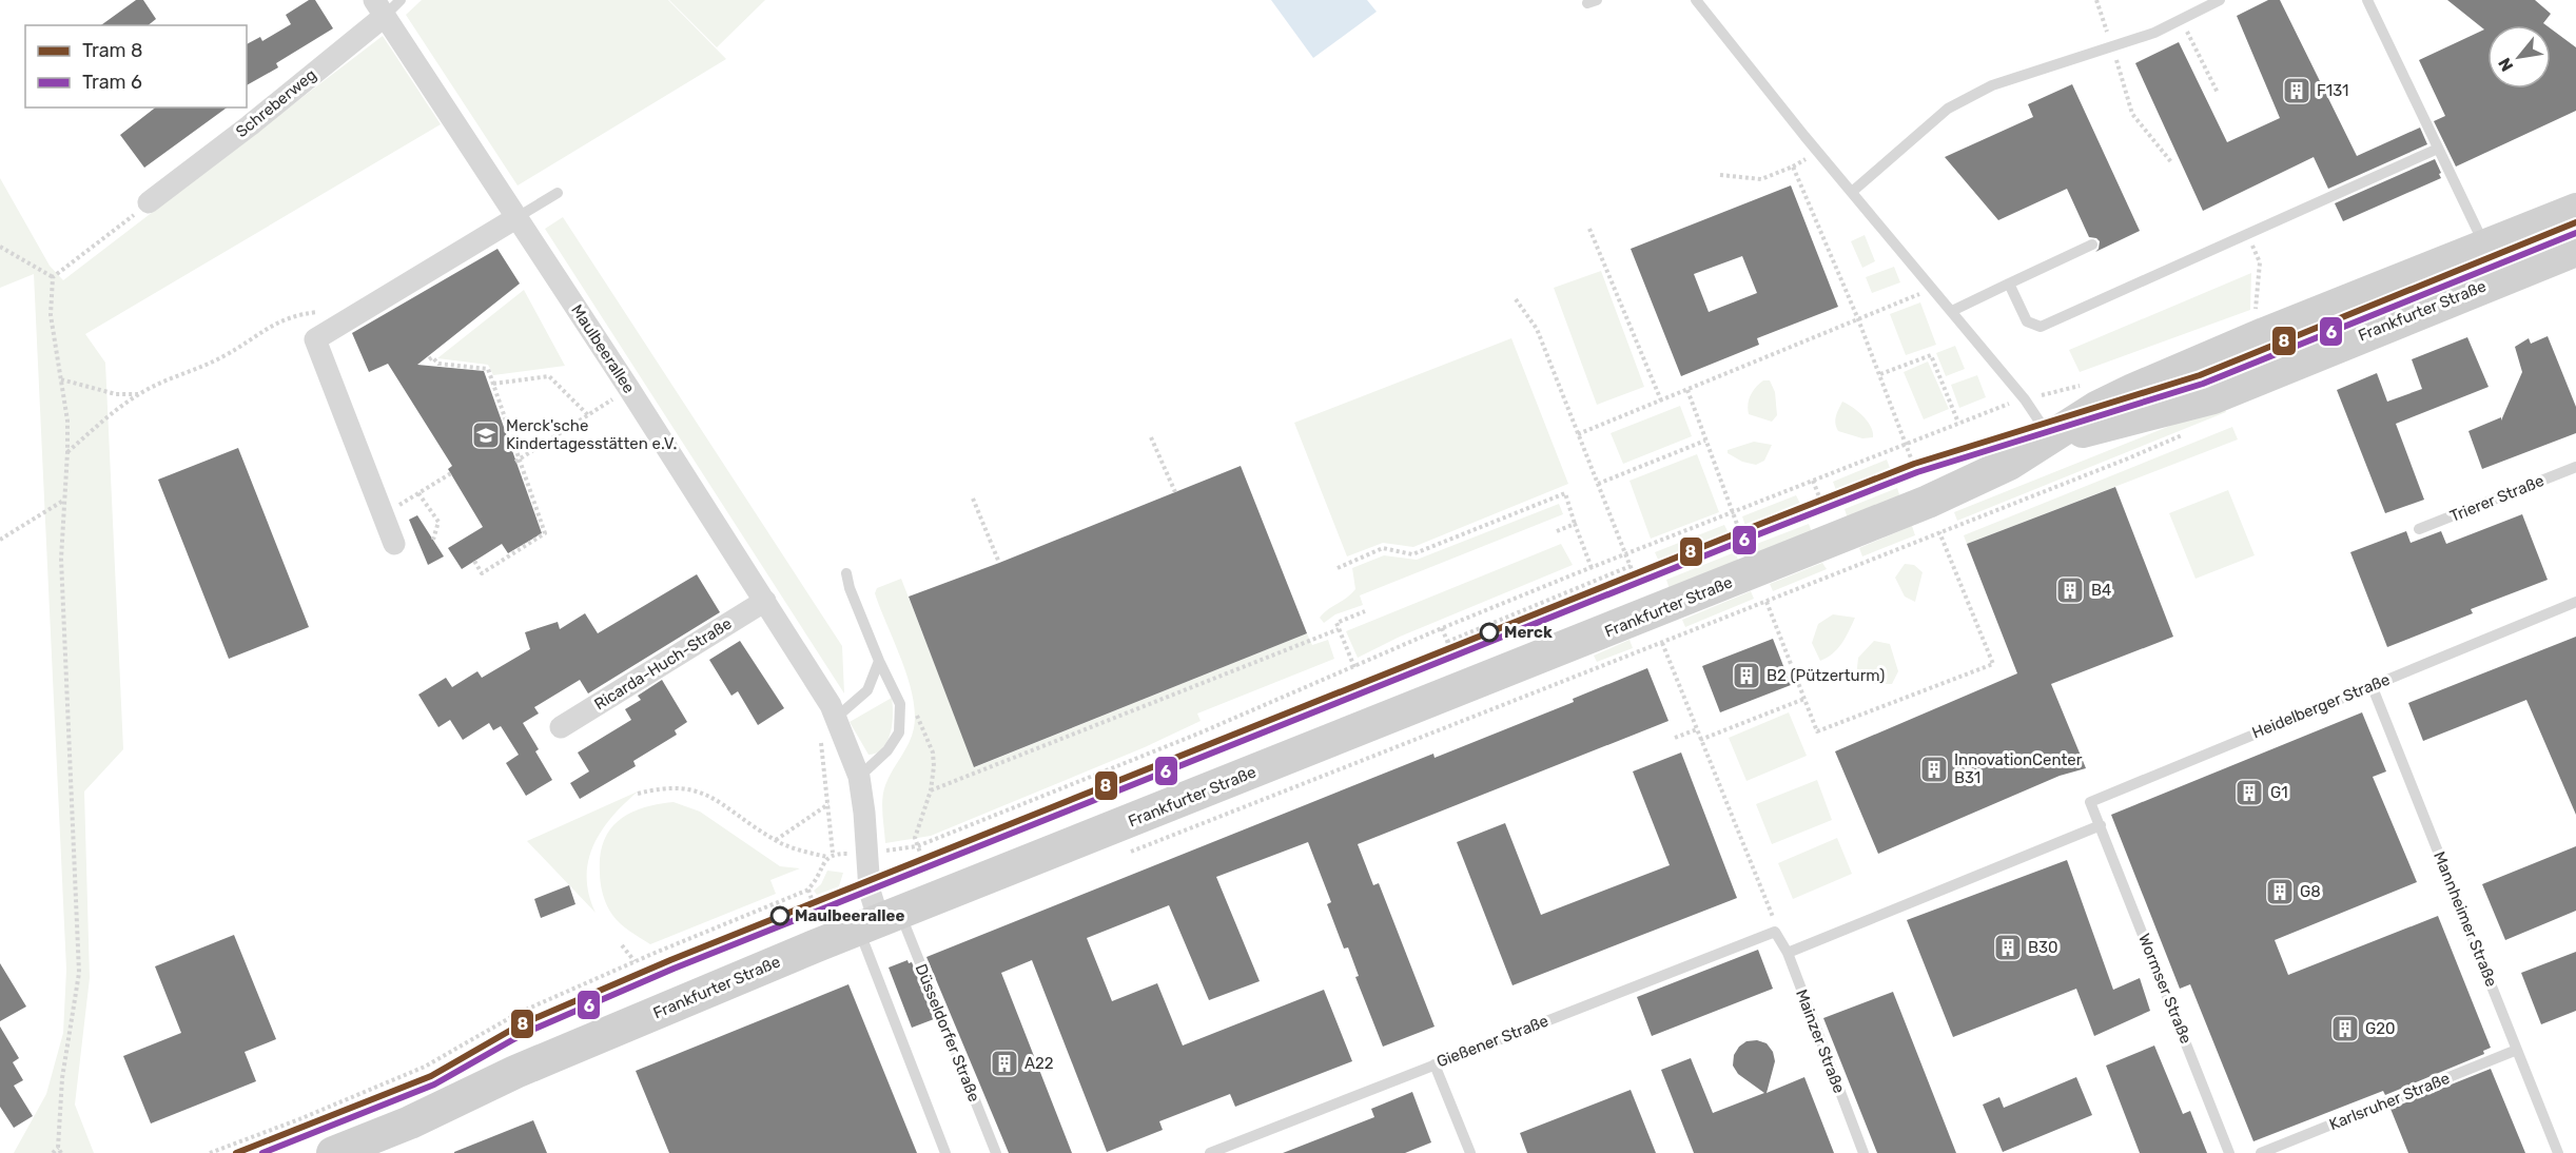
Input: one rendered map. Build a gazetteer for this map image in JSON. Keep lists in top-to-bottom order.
{
  "streets": {
    "main road": ["Frankfurter Straße"],
    "street": ["Schreberweg", "Maulbeerallee", "Ricarda-Huch-Straße"],
    "lane": [
      "Trierer Straße",
      "Heidelberger Straße",
      "Mannheimer Straße",
      "Wormser Straße",
      "Düsseldorfer Straße",
      "Gießener Straße",
      "Mainzer Straße",
      "Karlsruher Straße"
    ]
  },
  "crossings": [
    ["Schreberweg", "Maulbeerallee"],
    ["Frankfurter Straße", "Maulbeerallee"],
    ["Frankfurter Straße", "Düsseldorfer Straße"],
    ["Maulbeerallee", "Ricarda-Huch-Straße"],
    ["Maulbeerallee", "Düsseldorfer Straße"],
    ["Heidelberger Straße", "Mannheimer Straße"],
    ["Heidelberger Straße", "Wormser Straße"],
    ["Mannheimer Straße", "Karlsruher Straße"],
    ["Gießener Straße", "Mainzer Straße"]
  ],
  "places": {
    "building": [
      "F131",
      "B4",
      "B2 (Pützerturm)",
      "InnovationCenter B31",
      "G1",
      "G8",
      "B30",
      "G20",
      "A22"
    ],
    "school or university": ["Merck'sche Kindertagesstätten e.V."],
    "other": ["Merck", "Maulbeerallee"]
  },
  "lines": ["tram line 8", "tram line 6"],
  "legend": ["Tram 8", "Tram 6"],
  "north": "bottom left"
}
